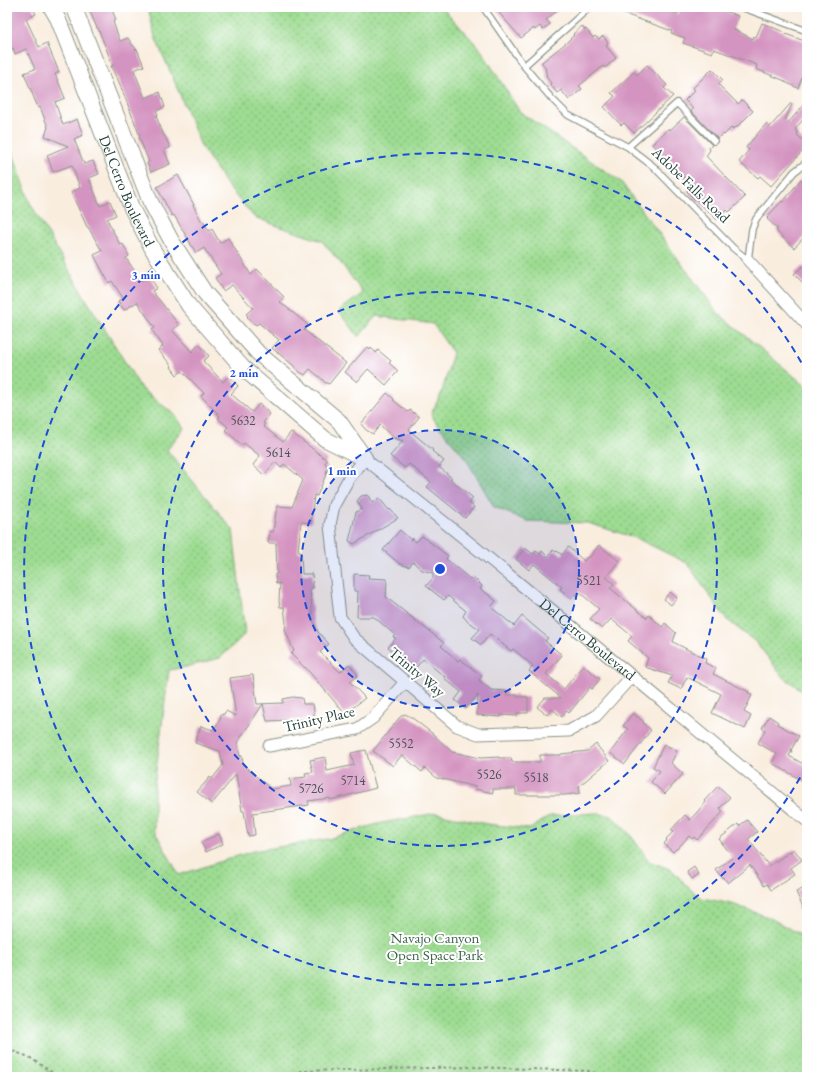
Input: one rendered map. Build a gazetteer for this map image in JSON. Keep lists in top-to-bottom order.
{
  "streets": {
    "street": [
      "Adobe Falls Road",
      "Del Cerro Boulevard",
      "Trinity Way",
      "Trinity Place"
    ]
  },
  "crossings": [
    ["Del Cerro Boulevard", "Trinity Way"],
    ["Trinity Way", "Trinity Place"]
  ],
  "parks": ["Navajo Canyon Open Space Park"],
  "house_numbers": [
    "5632",
    "5614",
    "5521",
    "5552",
    "5526",
    "5518",
    "5714",
    "5726"
  ],
  "rings": ["3 min", "2 min", "1 min"]
}
